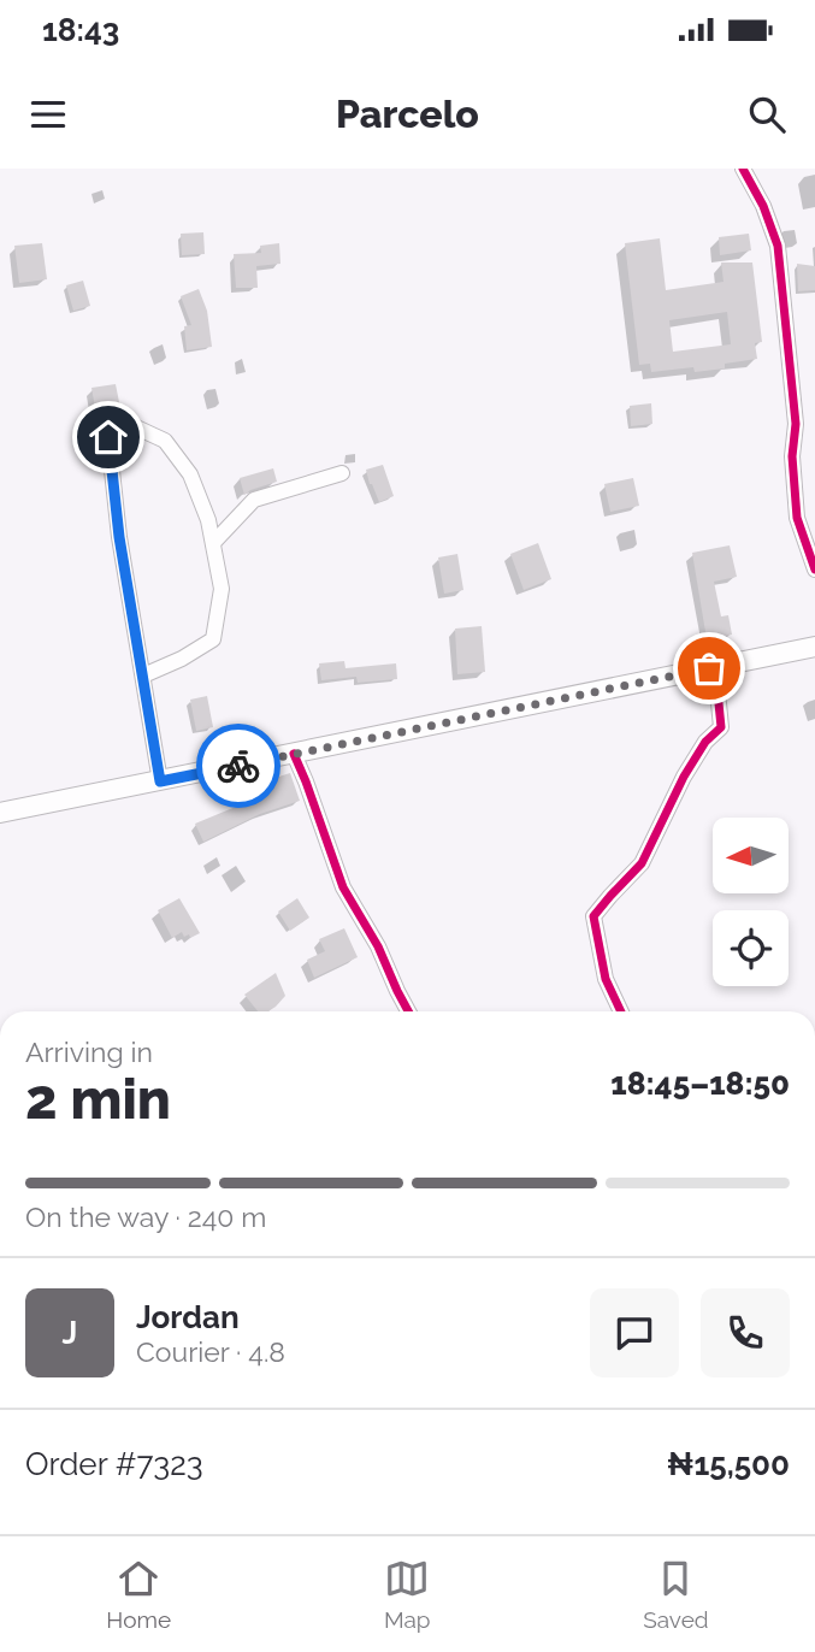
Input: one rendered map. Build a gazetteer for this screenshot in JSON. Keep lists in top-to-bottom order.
{
  "north": "left",
  "page": {
    "status": "18:43",
    "header": "Parcelo",
    "heading": ["2 min", "Arriving in", "18:45–18:50"],
    "panel": [
      "Jordan",
      "Courier · 4.8",
      "Order #7323",
      "₦15,500"
    ],
    "bar": "On the way · 240 m",
    "round": "J",
    "tabs": ["Home", "Map", "Saved"]
  }
}
